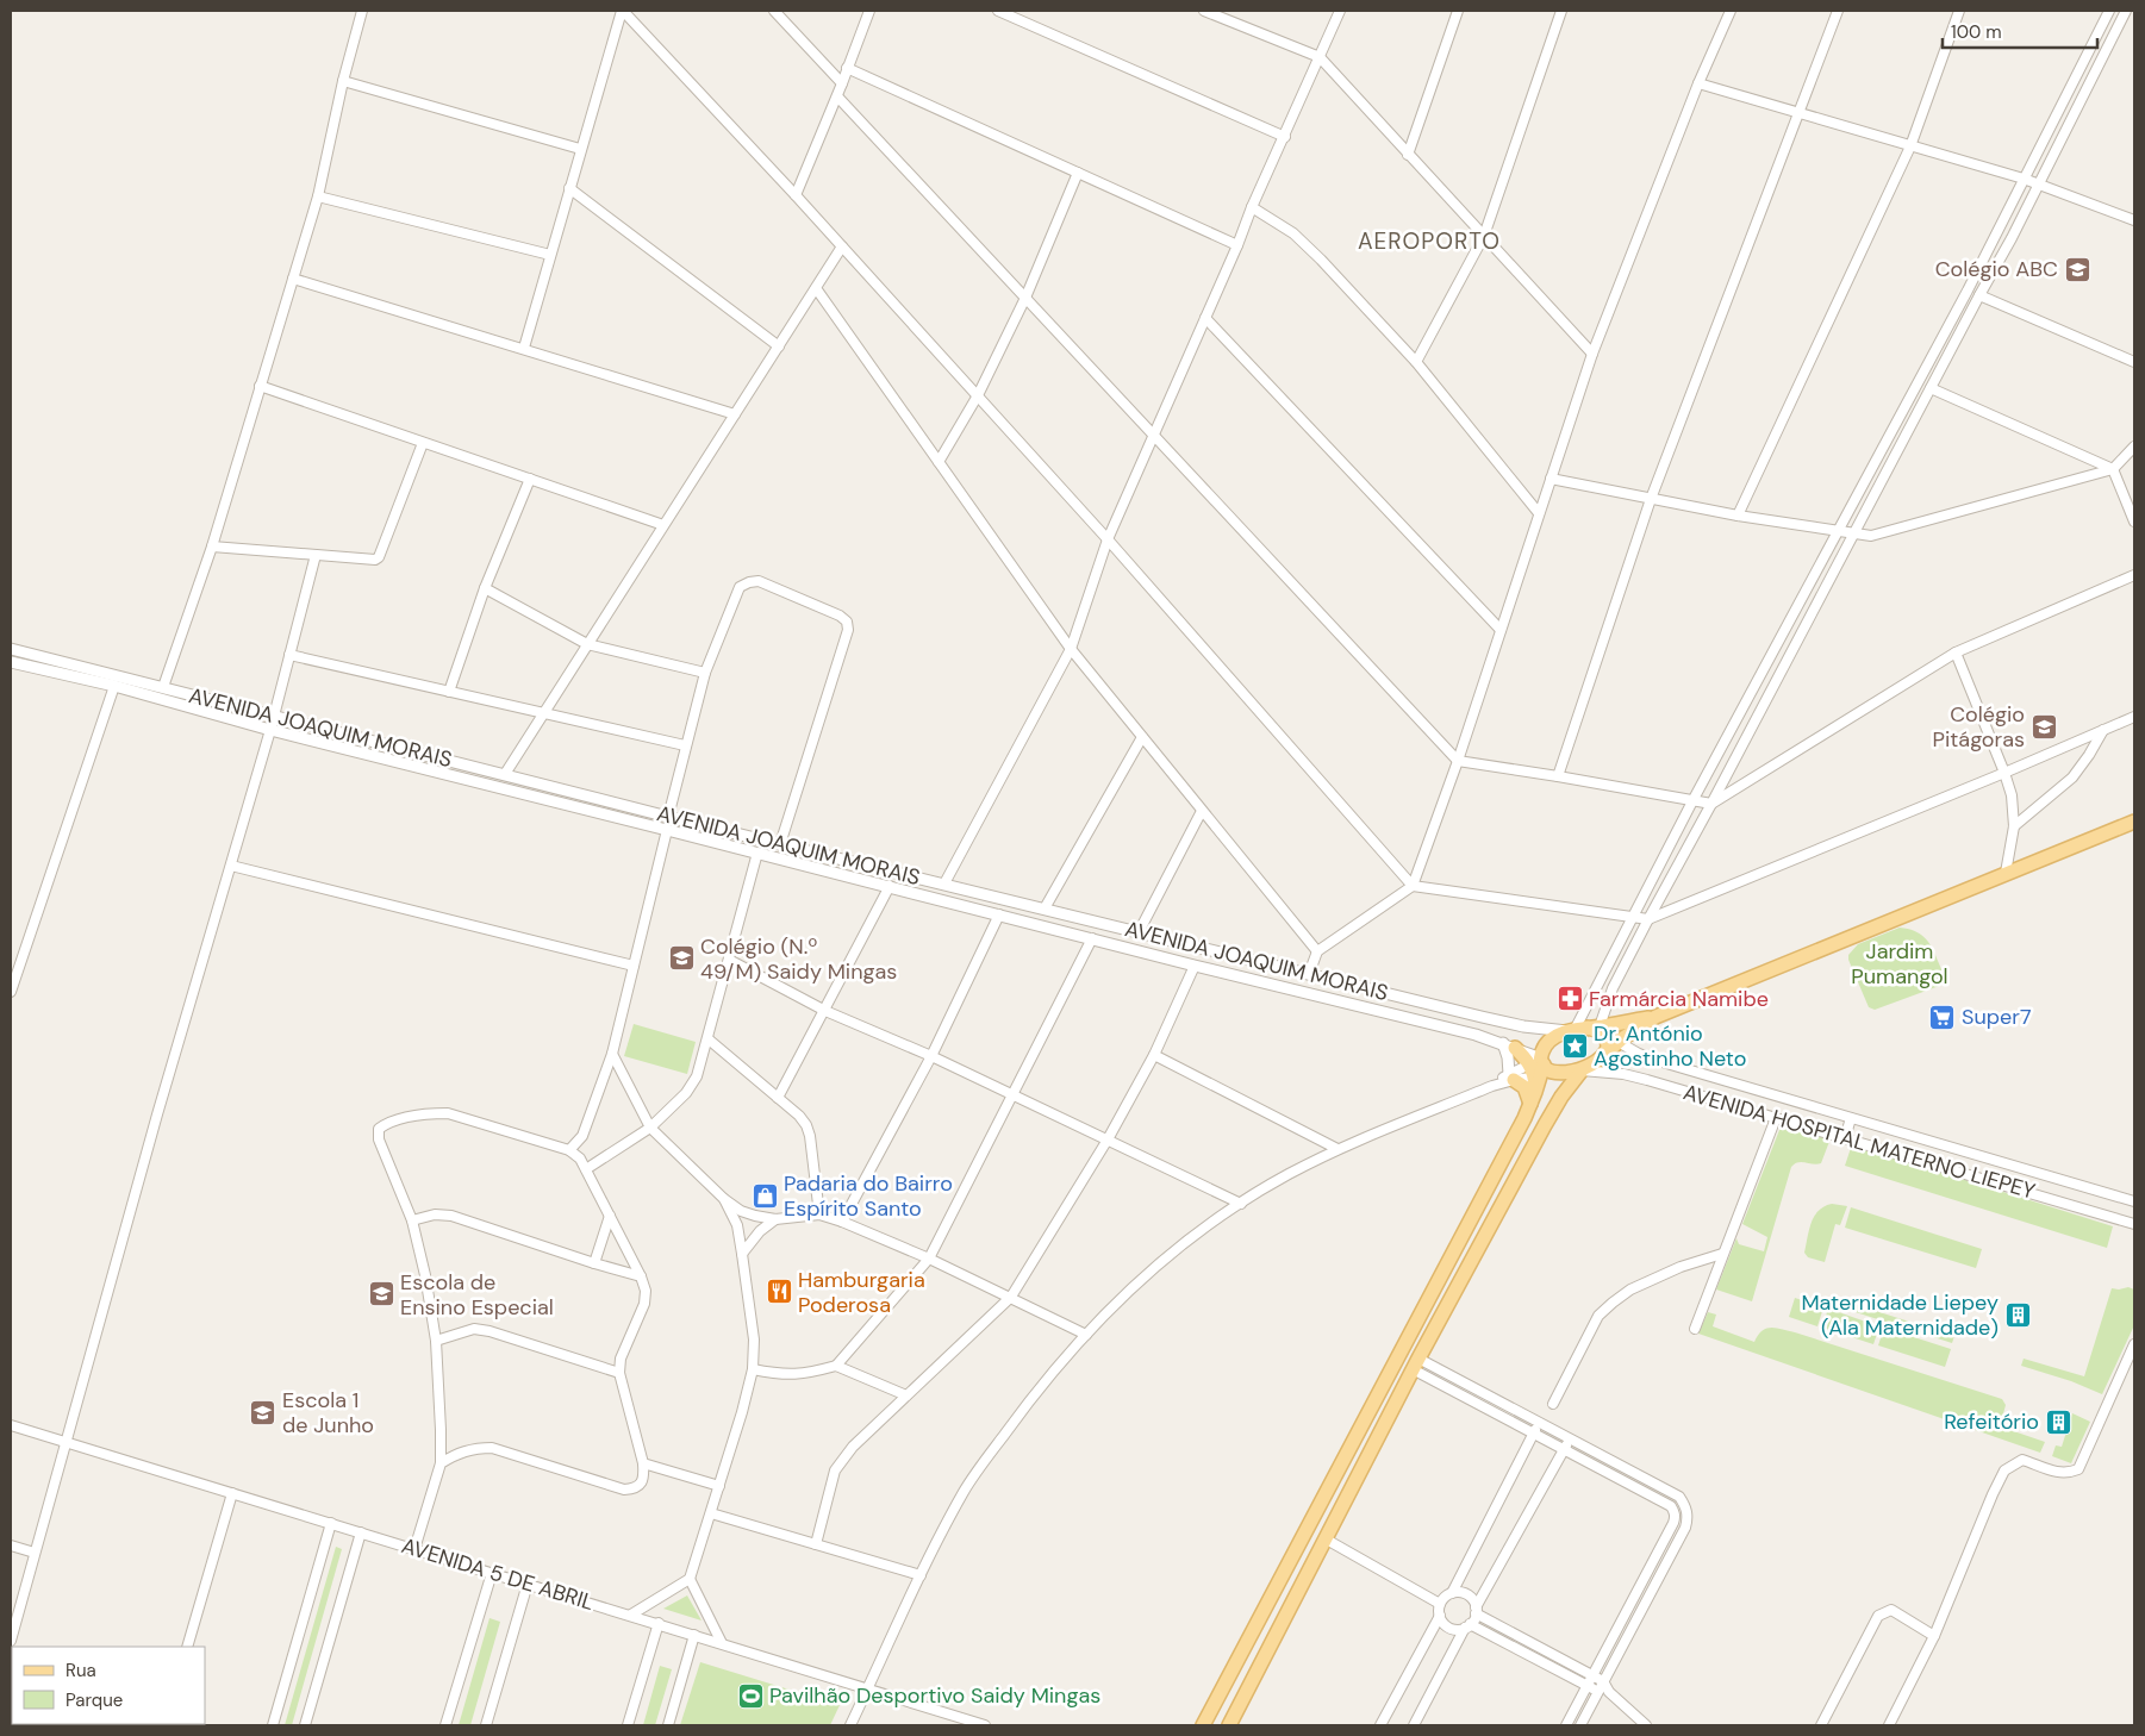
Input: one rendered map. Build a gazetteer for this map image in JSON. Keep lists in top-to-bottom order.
{
  "streets": {
    "street": ["AVENIDA JOAQUIM MORAIS", "AVENIDA HOSPITAL MATERNO LIEPEY", "AVENIDA 5 DE ABRIL"]
  },
  "crossings": [
    ["AVENIDA JOAQUIM MORAIS", "AVENIDA HOSPITAL MATERNO LIEPEY"]
  ],
  "districts": ["AEROPORTO"],
  "parks": ["Jardim Pumangol"],
  "places": {
    "school or university": [
      "Colégio ABC",
      "Colégio Pitágoras",
      "Colégio (N.º 49/M) Saidy Mingas",
      "Escola de Ensino Especial",
      "Escola 1 de Junho"
    ],
    "pharmacy": ["Farmárcia Namibe"],
    "supermarket": ["Super7"],
    "place": ["Dr. António Agostinho Neto"],
    "shop": ["Padaria do Bairro Espírito Santo"],
    "restaurant": ["Hamburgaria Poderosa"],
    "building": ["Maternidade Liepey (Ala Maternidade)", "Refeitório"],
    "sports": ["Pavilhão Desportivo Saidy Mingas"]
  },
  "legend": ["Rua", "Parque"],
  "scale_bar": "100 m"
}
